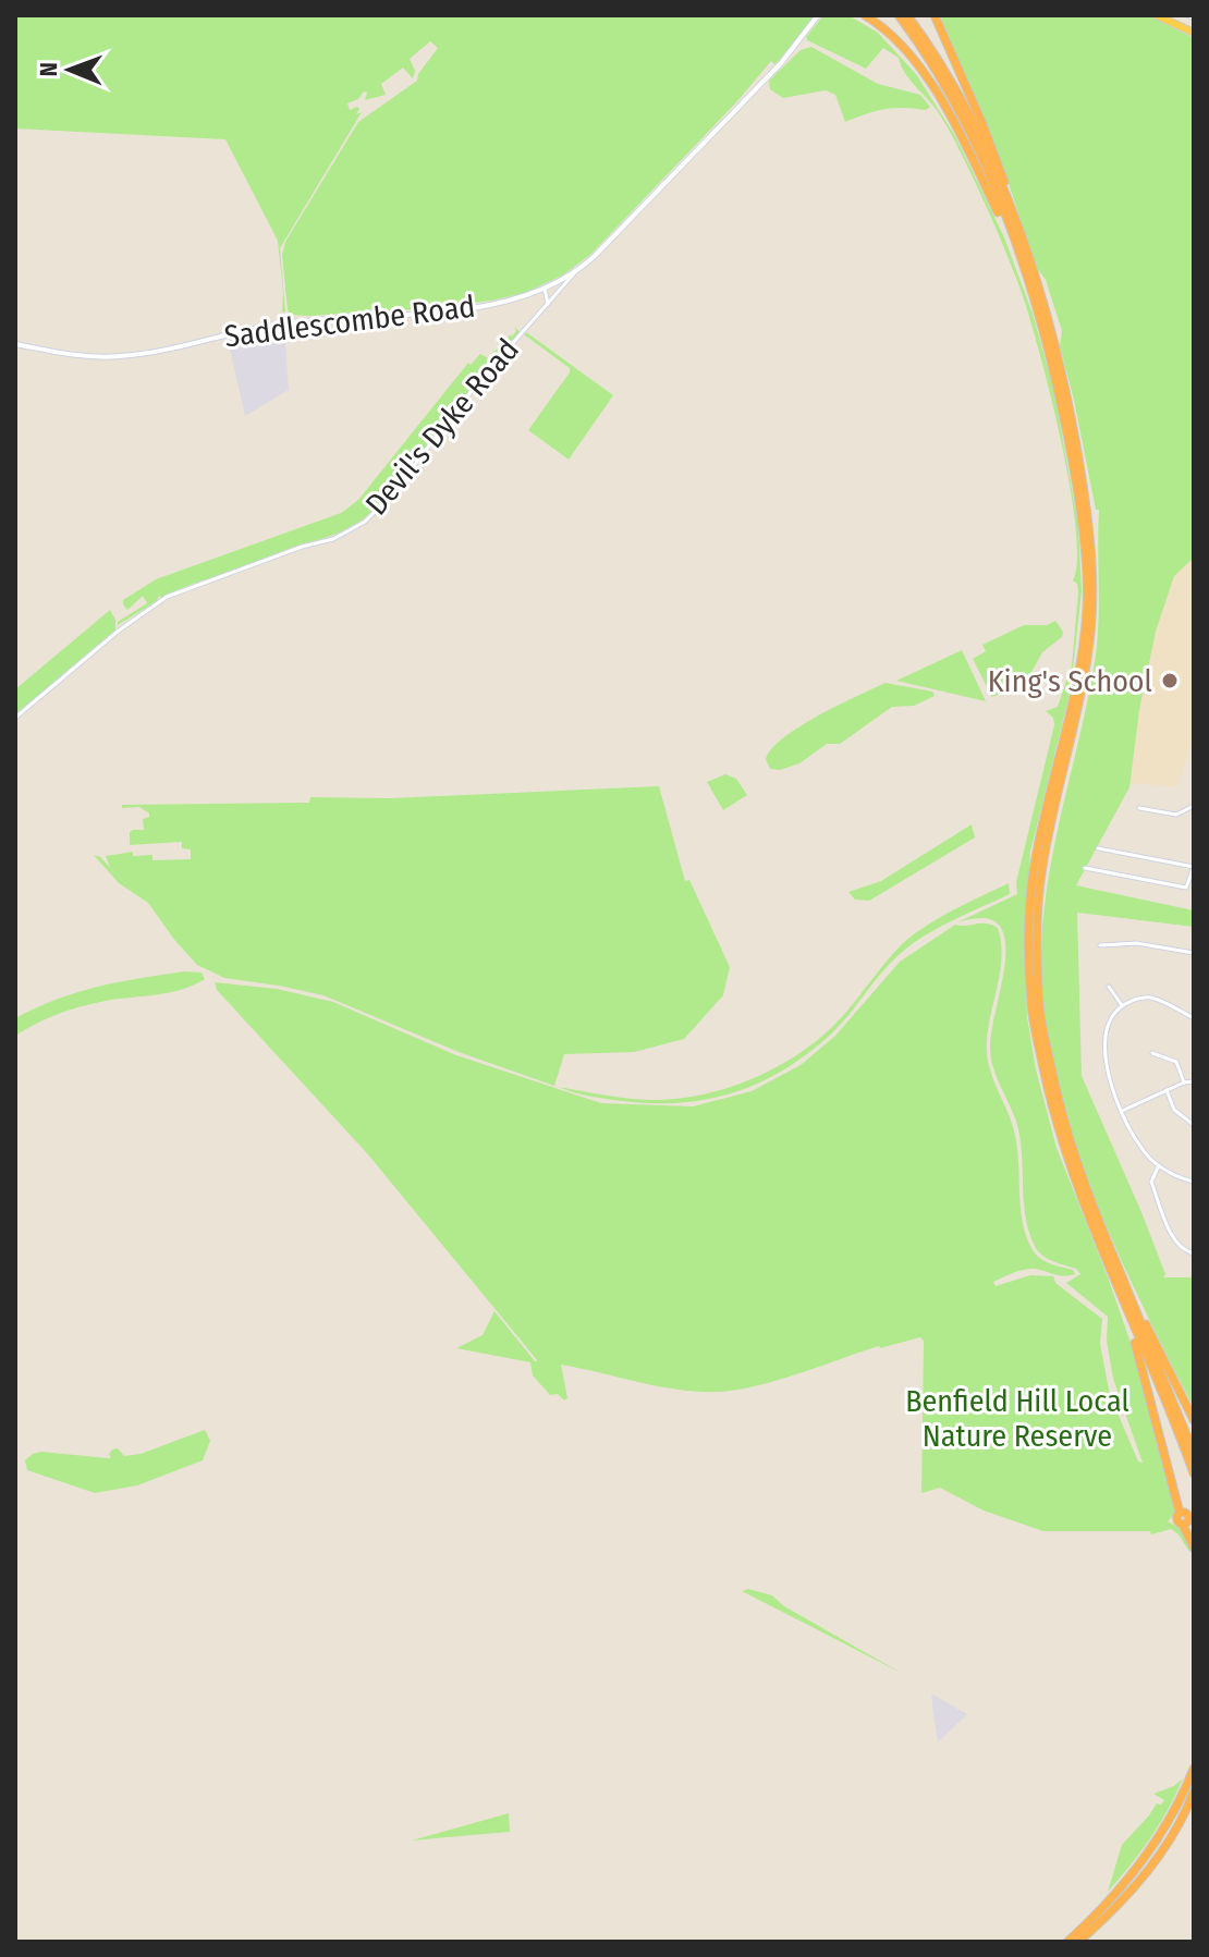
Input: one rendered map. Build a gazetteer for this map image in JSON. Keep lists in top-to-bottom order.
{
  "streets": {
    "street": ["Saddlescombe Road", "Devil's Dyke Road"]
  },
  "crossings": [
    ["Saddlescombe Road", "Devil's Dyke Road"]
  ],
  "parks": ["Benfield Hill Local Nature Reserve"],
  "places": ["King's School"],
  "north": "left"
}
